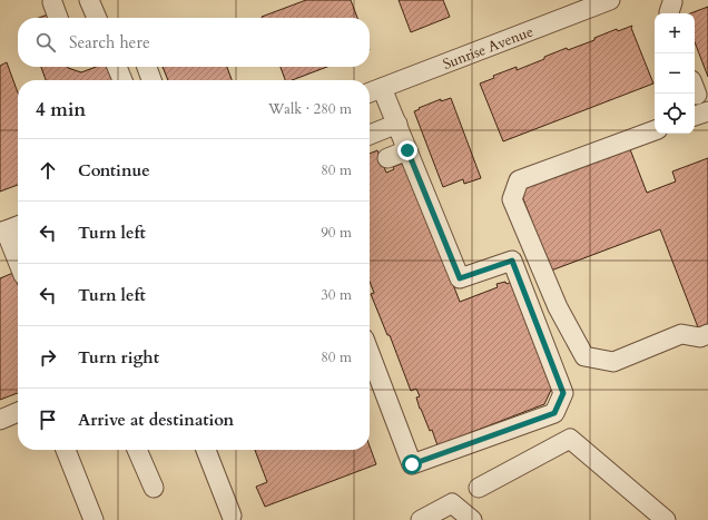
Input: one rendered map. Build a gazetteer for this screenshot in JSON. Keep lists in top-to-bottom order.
{
  "streets": {
    "street": ["Sunrise Avenue"]
  },
  "page": {
    "map_buttons": ["+", "−"],
    "search": "Search here",
    "heading": ["4 min", "Walk · 280 m"],
    "list": [
      ["Continue", "80 m"],
      ["Turn left", "90 m"],
      ["Turn left", "30 m"],
      ["Turn right", "80 m"],
      "Arrive at destination"
    ]
  }
}
